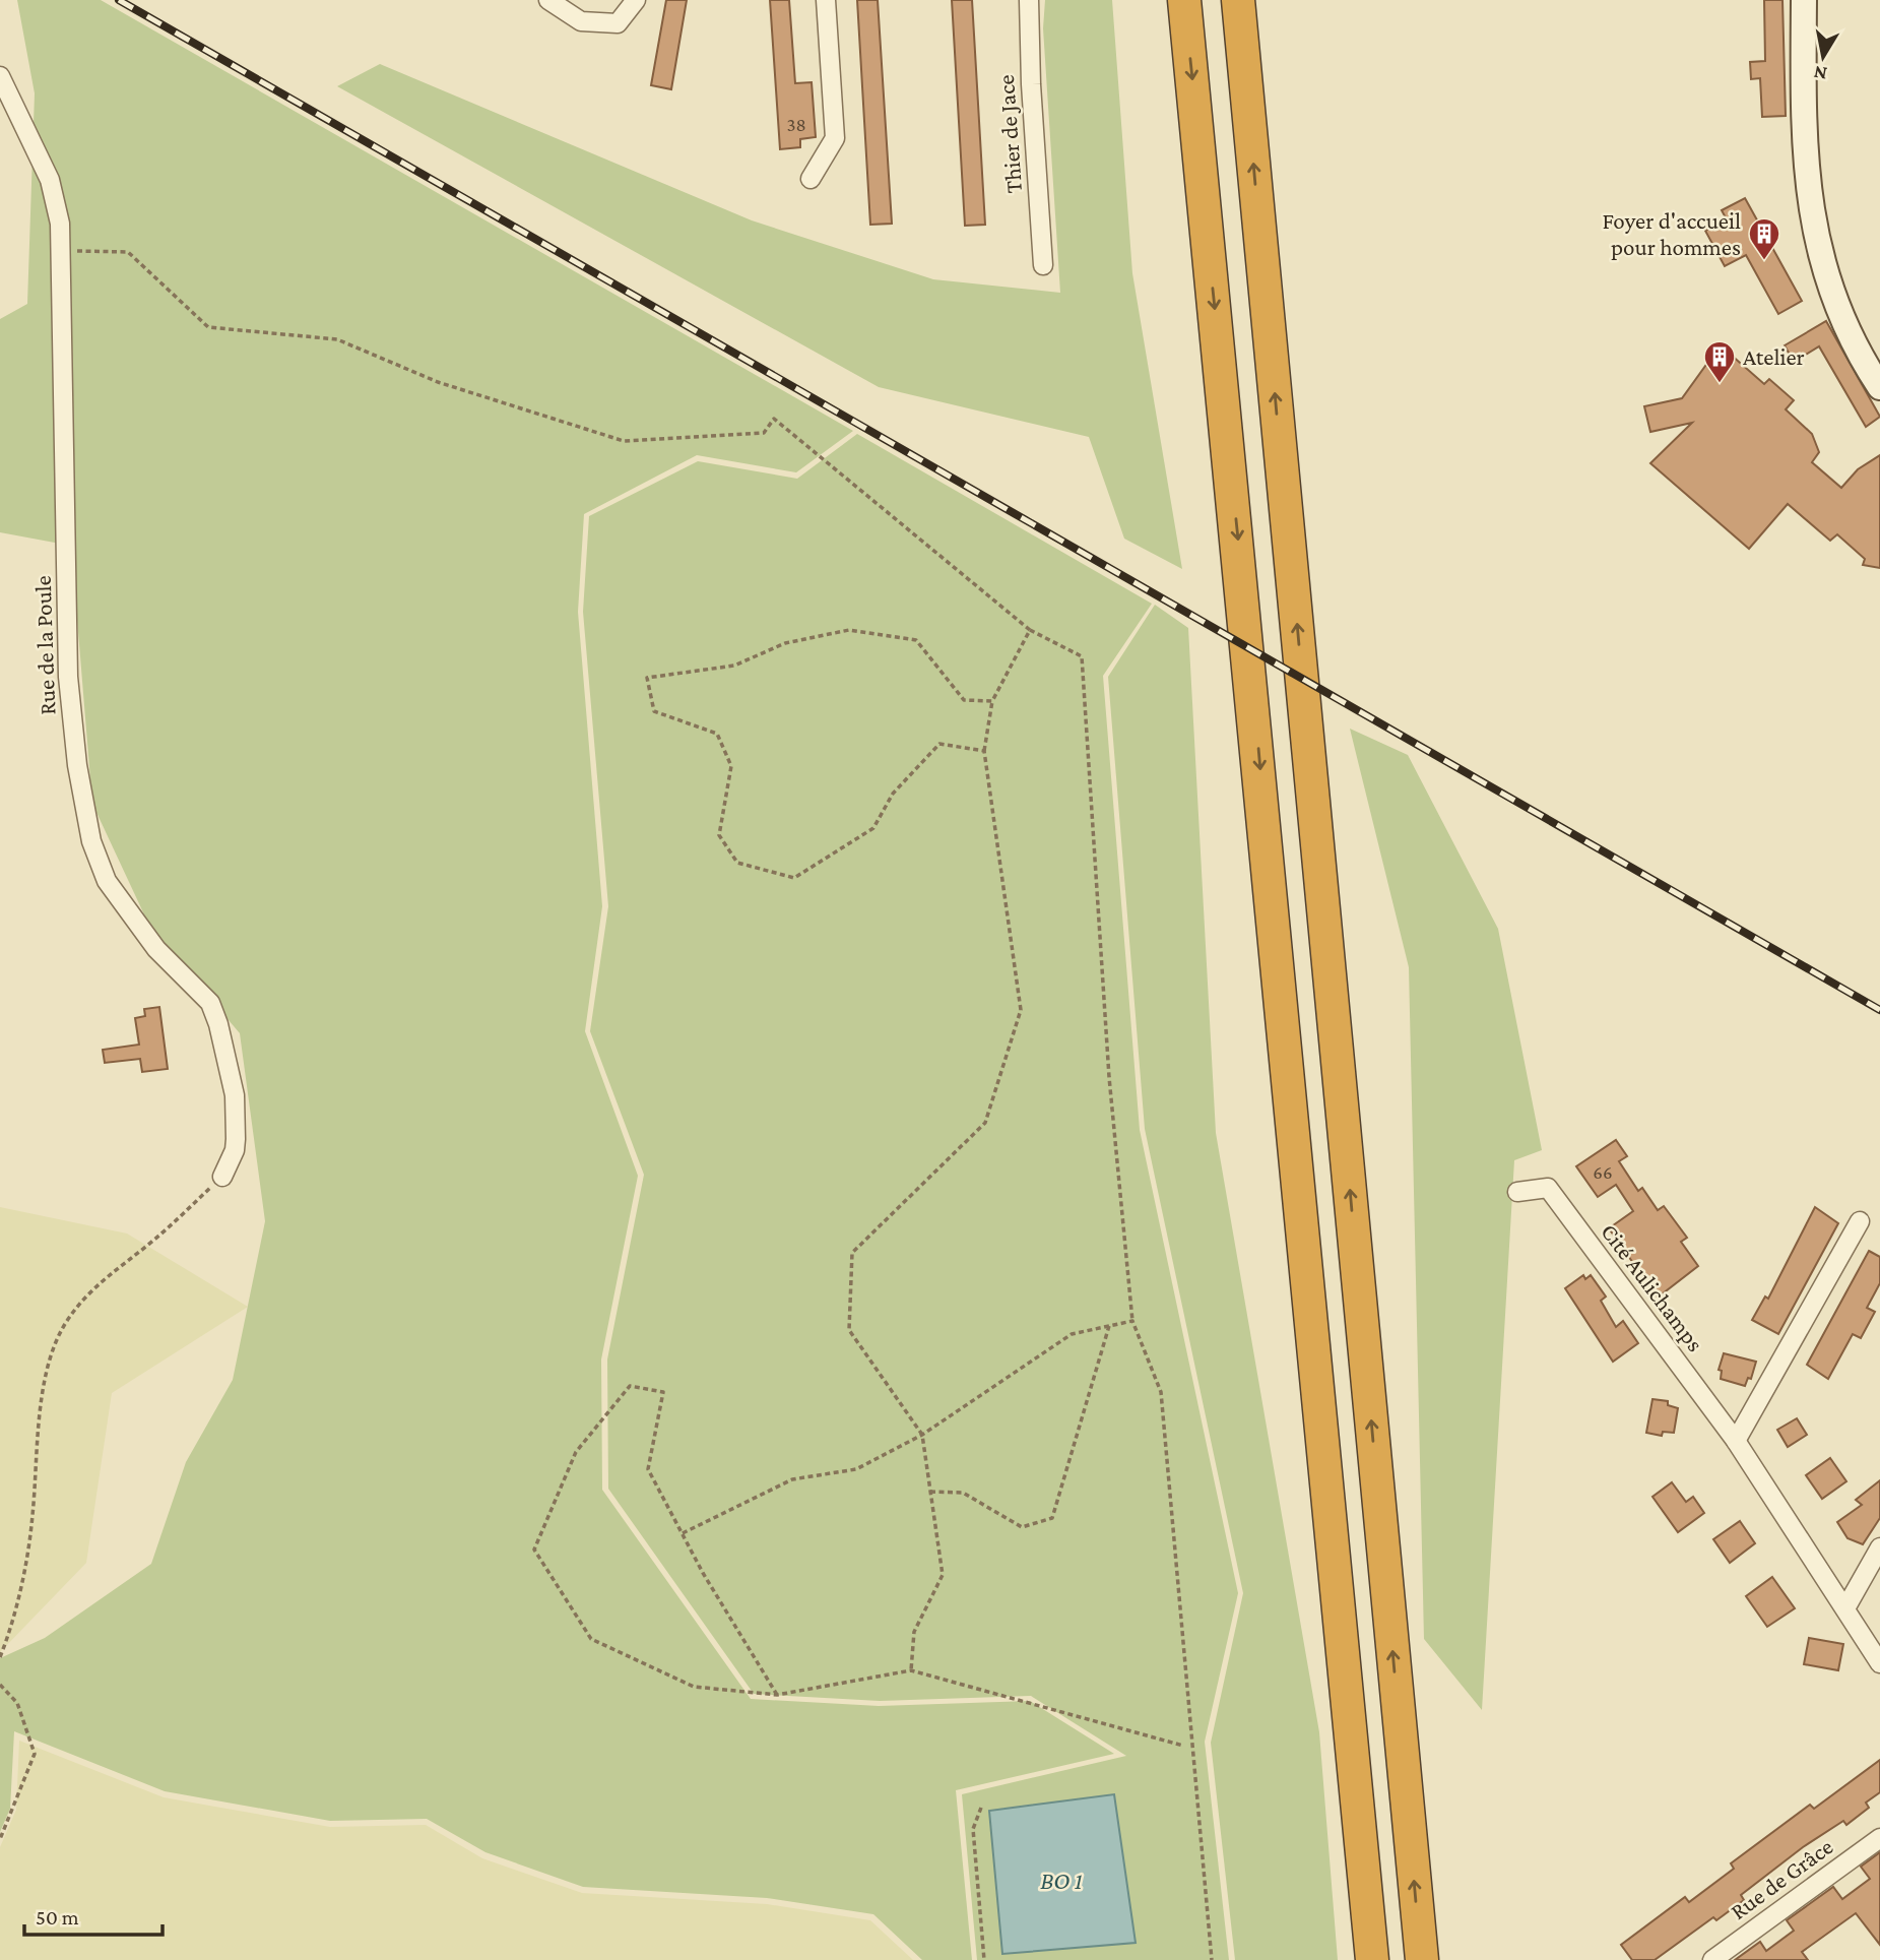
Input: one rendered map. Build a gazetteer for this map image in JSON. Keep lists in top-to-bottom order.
{
  "streets": {
    "street": [
      "Thier de Jace",
      "Rue de la Poule",
      "Cité Aulichamps",
      "Rue de Grâce"
    ]
  },
  "water": ["BO 1"],
  "places": {
    "building": ["Foyer d'accueil pour hommes", "Atelier"]
  },
  "house_numbers": ["38", "66"],
  "scale_bar": "50 m",
  "north": "bottom"
}
